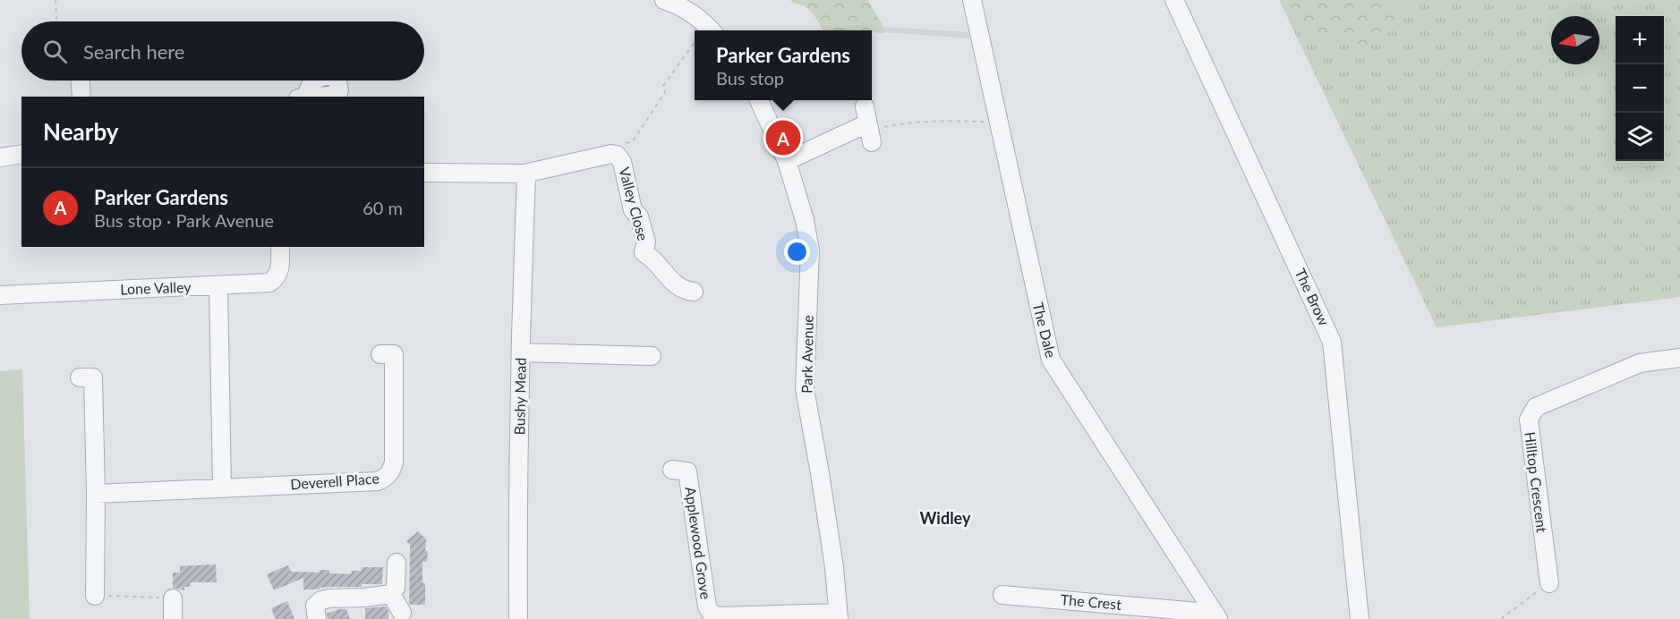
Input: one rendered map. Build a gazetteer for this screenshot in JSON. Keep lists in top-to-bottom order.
{
  "streets": {
    "street": [
      "Valley Close",
      "Lone Valley",
      "The Brow",
      "The Dale",
      "Park Avenue",
      "Bushy Mead",
      "Deverell Place",
      "Hilltop Crescent",
      "Applewood Grove",
      "The Crest"
    ]
  },
  "crossings": [
    ["Valley Close", "Bushy Mead"],
    ["The Dale", "The Crest"],
    ["Park Avenue", "Applewood Grove"]
  ],
  "districts": ["Widley"],
  "north": "left",
  "page": {
    "map_buttons": ["+", "−"],
    "search": "Search here",
    "popup": ["Parker Gardens", "Bus stop"],
    "heading": "Nearby",
    "pins": "A",
    "list": [
      {
        "mark": "A",
        "name": "Parker Gardens",
        "note": "Bus stop · Park Avenue",
        "value": "60 m"
      }
    ]
  }
}
